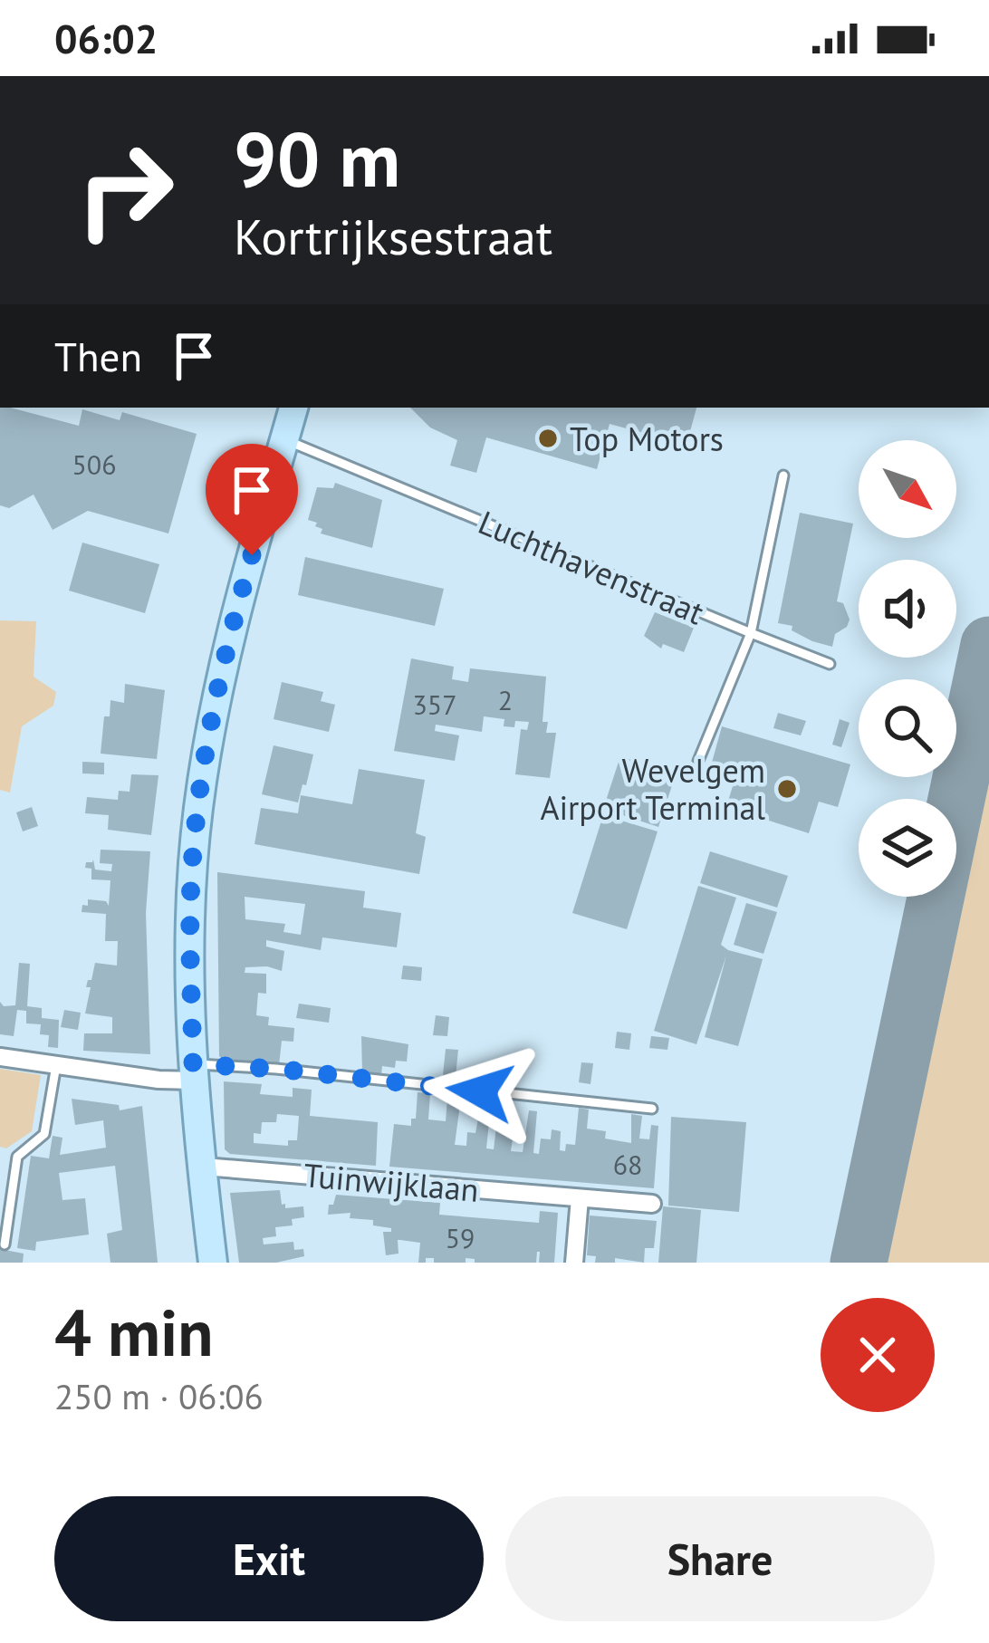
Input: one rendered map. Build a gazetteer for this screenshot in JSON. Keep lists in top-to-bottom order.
{
  "streets": {
    "street": ["Tuinwijklaan"],
    "lane": ["Luchthavenstraat"]
  },
  "places": ["Top Motors", "Wevelgem Airport Terminal"],
  "house_numbers": [
    "506",
    "2",
    "357",
    "68",
    "59"
  ],
  "north": "bottom right",
  "page": {
    "status": "06:02",
    "turn": ["90 m", "Kortrijksestraat"],
    "then": "Then",
    "heading": ["4 min", "250 m · 06:06"],
    "buttons": ["Exit", "Share"]
  }
}
